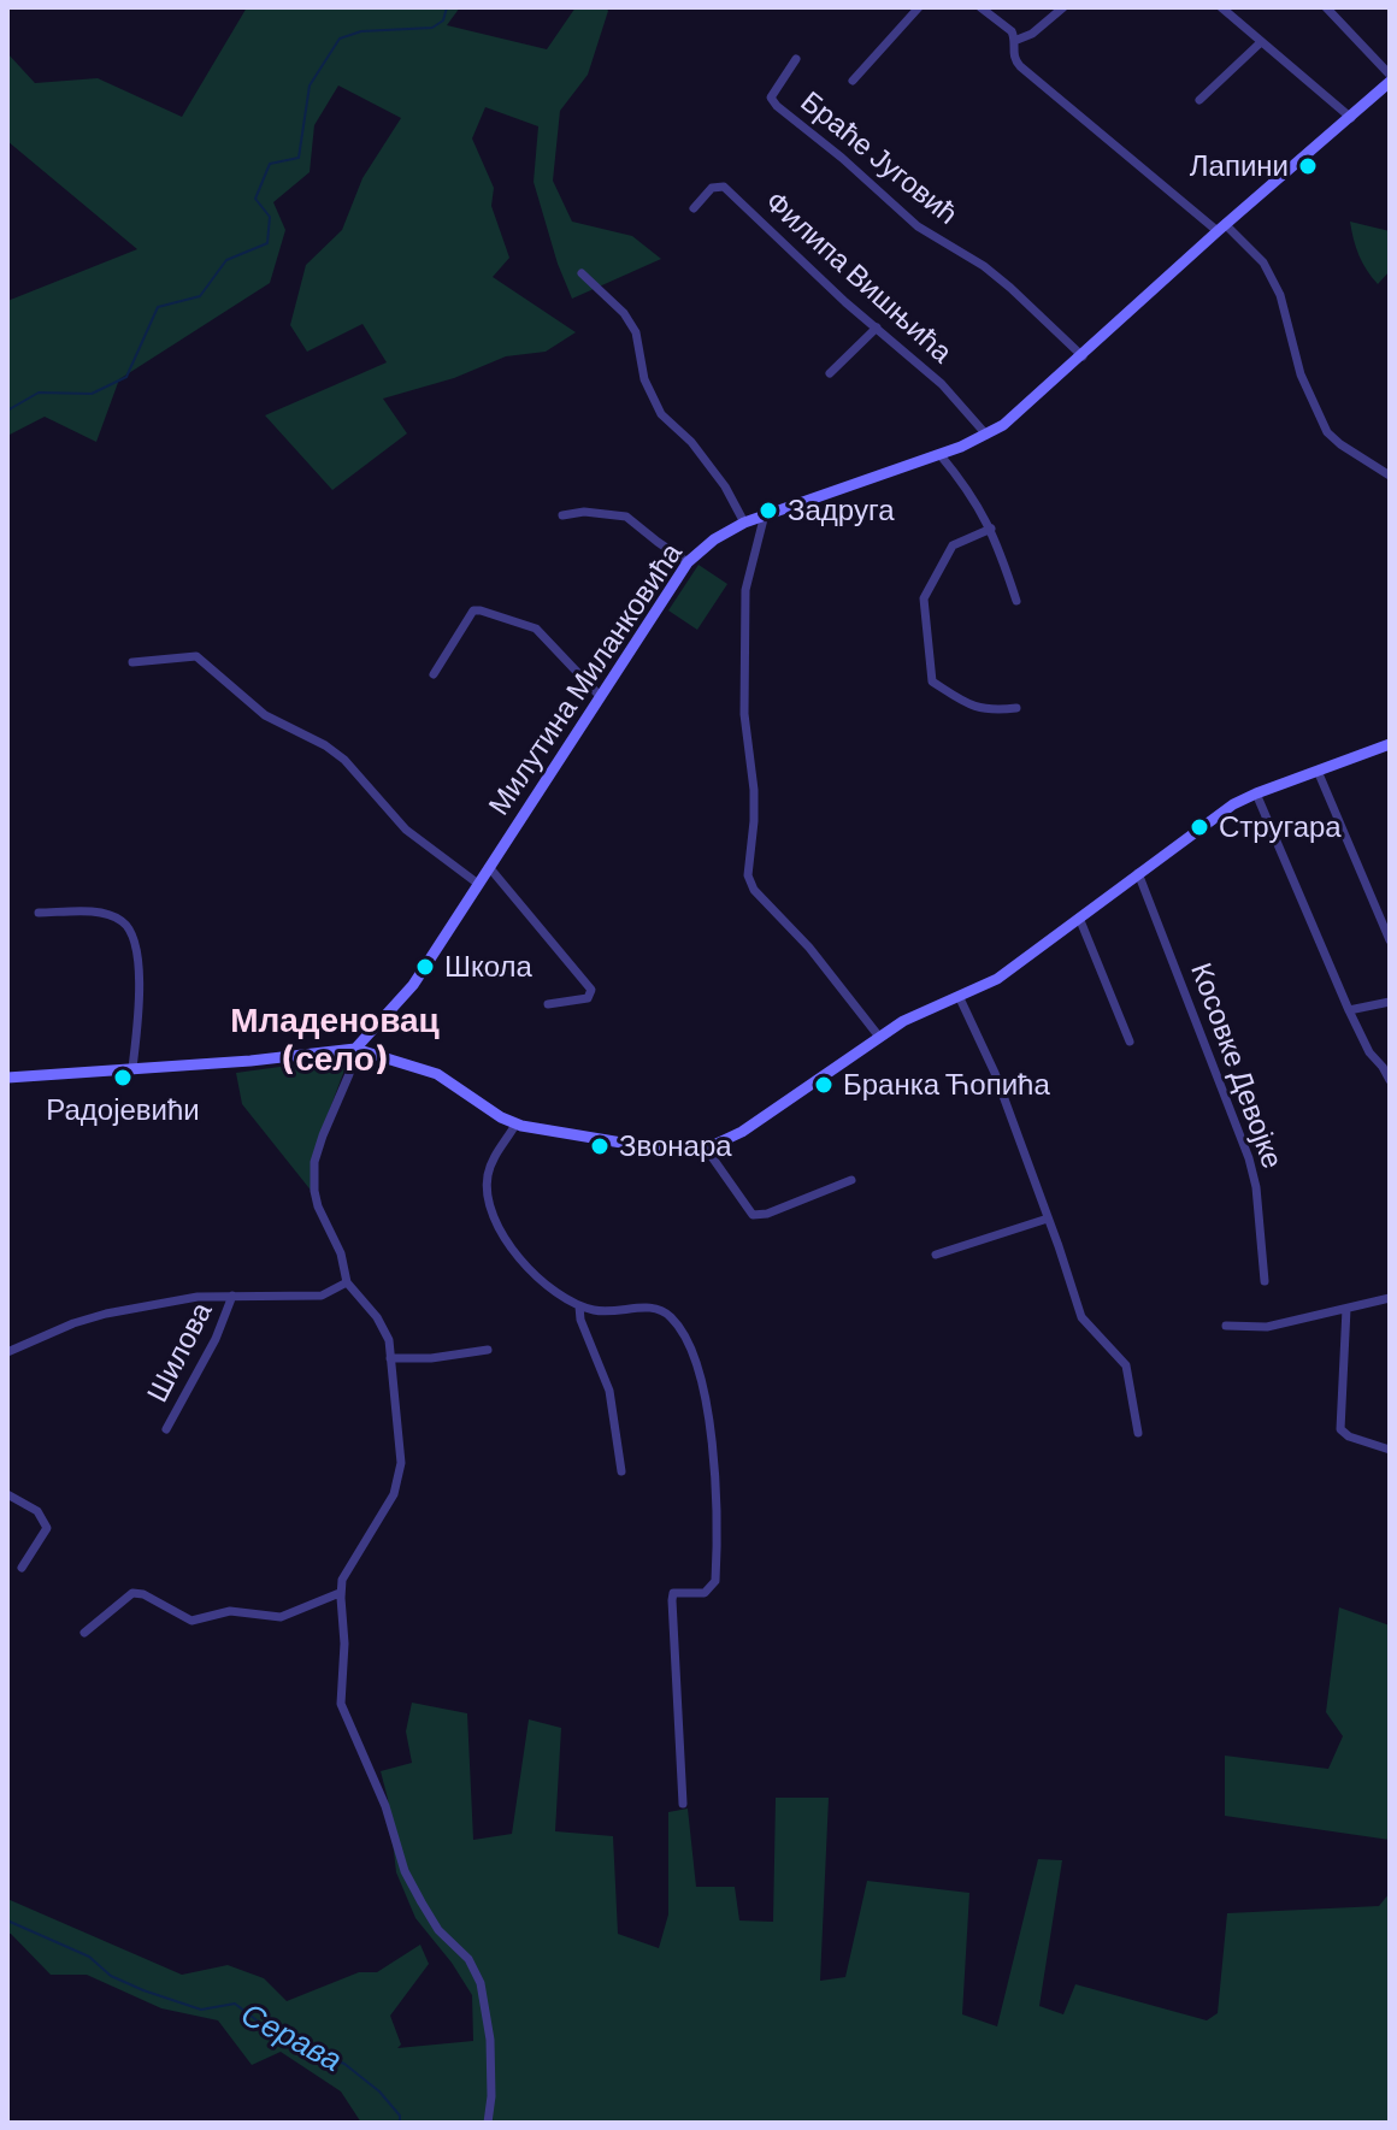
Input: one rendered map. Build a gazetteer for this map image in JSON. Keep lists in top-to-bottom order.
{
  "streets": {
    "main road": ["Милутина Миланковића"],
    "street": [
      "Браће Југовић",
      "Филипа Вишњића",
      "Косовке Девојке",
      "Шилова"
    ]
  },
  "crossings": [
    ["Браће Југовић", "Милутина Миланковића"],
    ["Филипа Вишњића", "Милутина Миланковића"]
  ],
  "districts": ["Младеновац (село)"],
  "water": ["Серава"],
  "places": [
    "Лапини",
    "Задруга",
    "Стругара",
    "Школа",
    "Радојевићи",
    "Бранка Ћопића",
    "Звонара"
  ]
}
